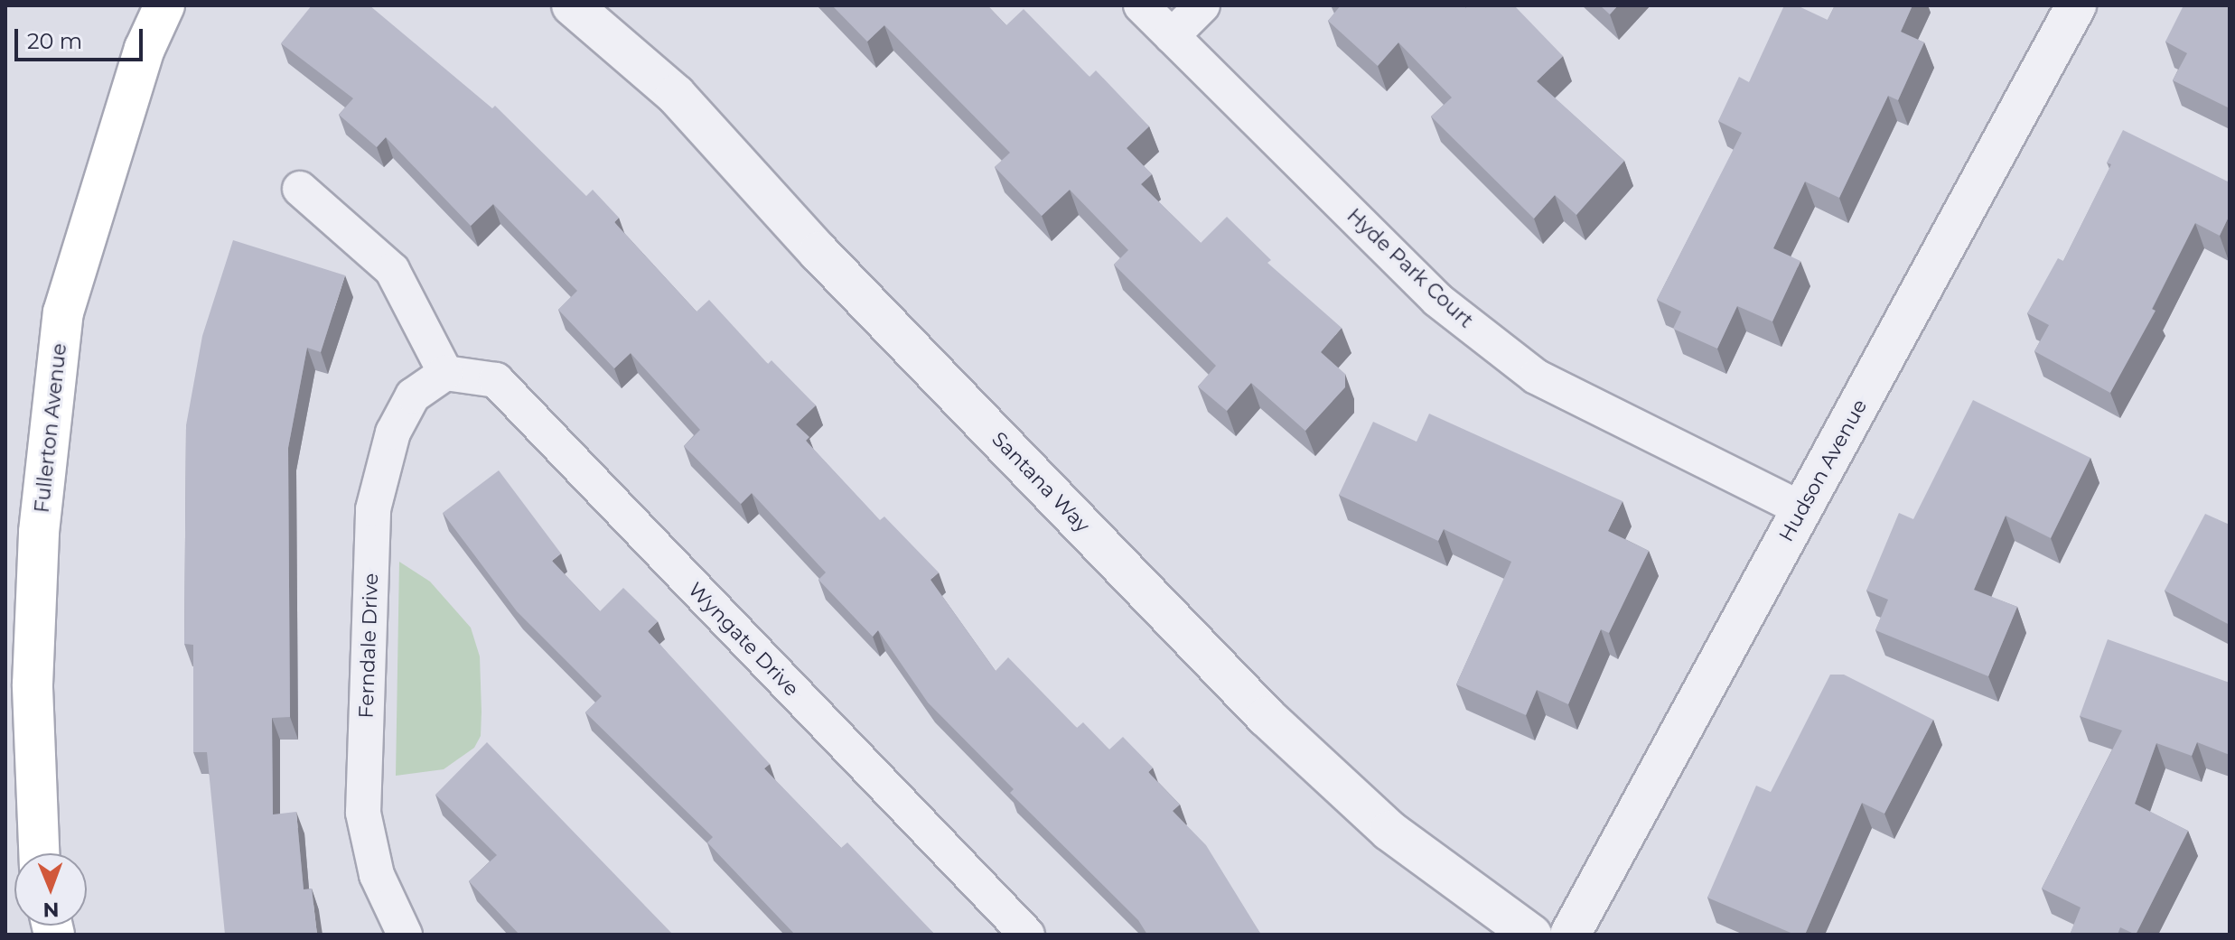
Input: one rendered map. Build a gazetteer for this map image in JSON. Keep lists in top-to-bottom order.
{
  "streets": {
    "main road": ["Fullerton Avenue"],
    "street": [
      "Hyde Park Court",
      "Hudson Avenue",
      "Santana Way",
      "Wyngate Drive",
      "Ferndale Drive"
    ]
  },
  "crossings": [
    ["Hyde Park Court", "Hudson Avenue"],
    ["Wyngate Drive", "Ferndale Drive"]
  ],
  "scale_bar": "20 m",
  "north": "bottom"
}
